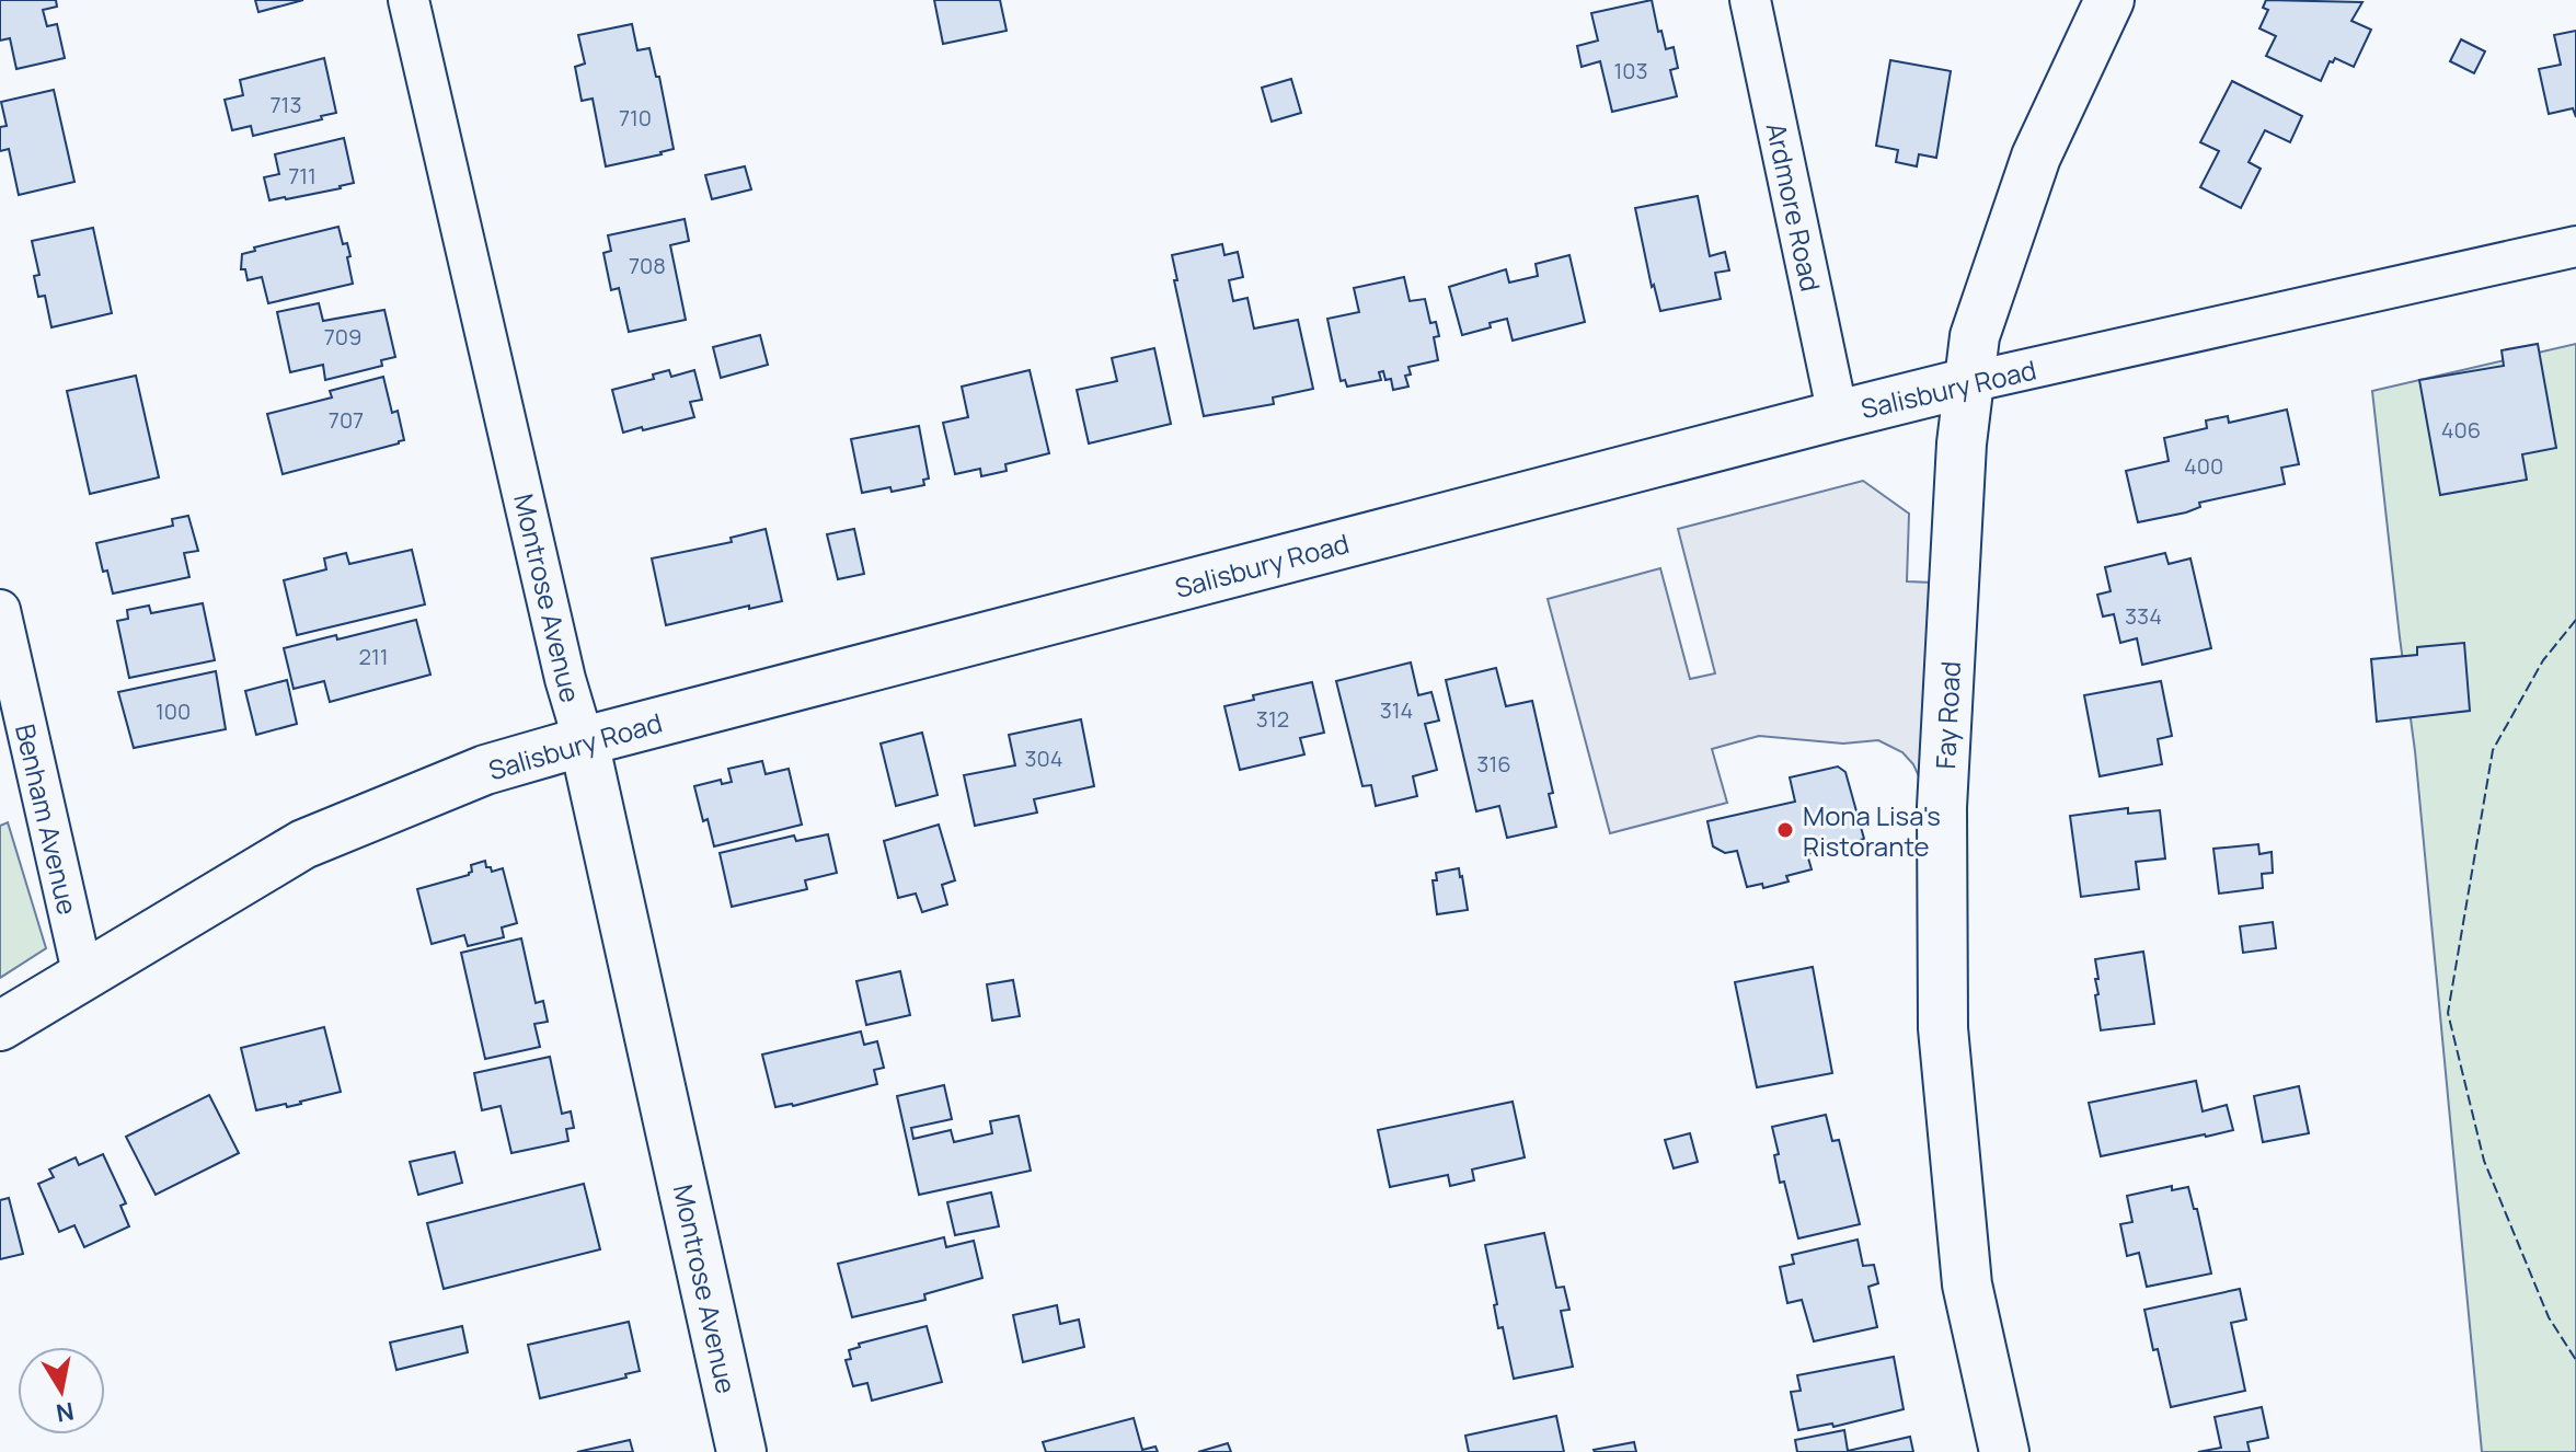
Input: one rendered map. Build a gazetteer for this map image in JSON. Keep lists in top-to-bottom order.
{
  "streets": {
    "street": [
      "Ardmore Road",
      "Salisbury Road",
      "Montrose Avenue",
      "Fay Road",
      "Benham Avenue"
    ]
  },
  "crossings": [
    ["Ardmore Road", "Salisbury Road"],
    ["Salisbury Road", "Montrose Avenue"],
    ["Salisbury Road", "Fay Road"],
    ["Salisbury Road", "Benham Avenue"]
  ],
  "places": ["Mona Lisa's Ristorante"],
  "house_numbers": [
    "103",
    "713",
    "710",
    "711",
    "708",
    "709",
    "707",
    "406",
    "400",
    "334",
    "211",
    "314",
    "100",
    "312",
    "304",
    "316"
  ],
  "north": "bottom"
}
